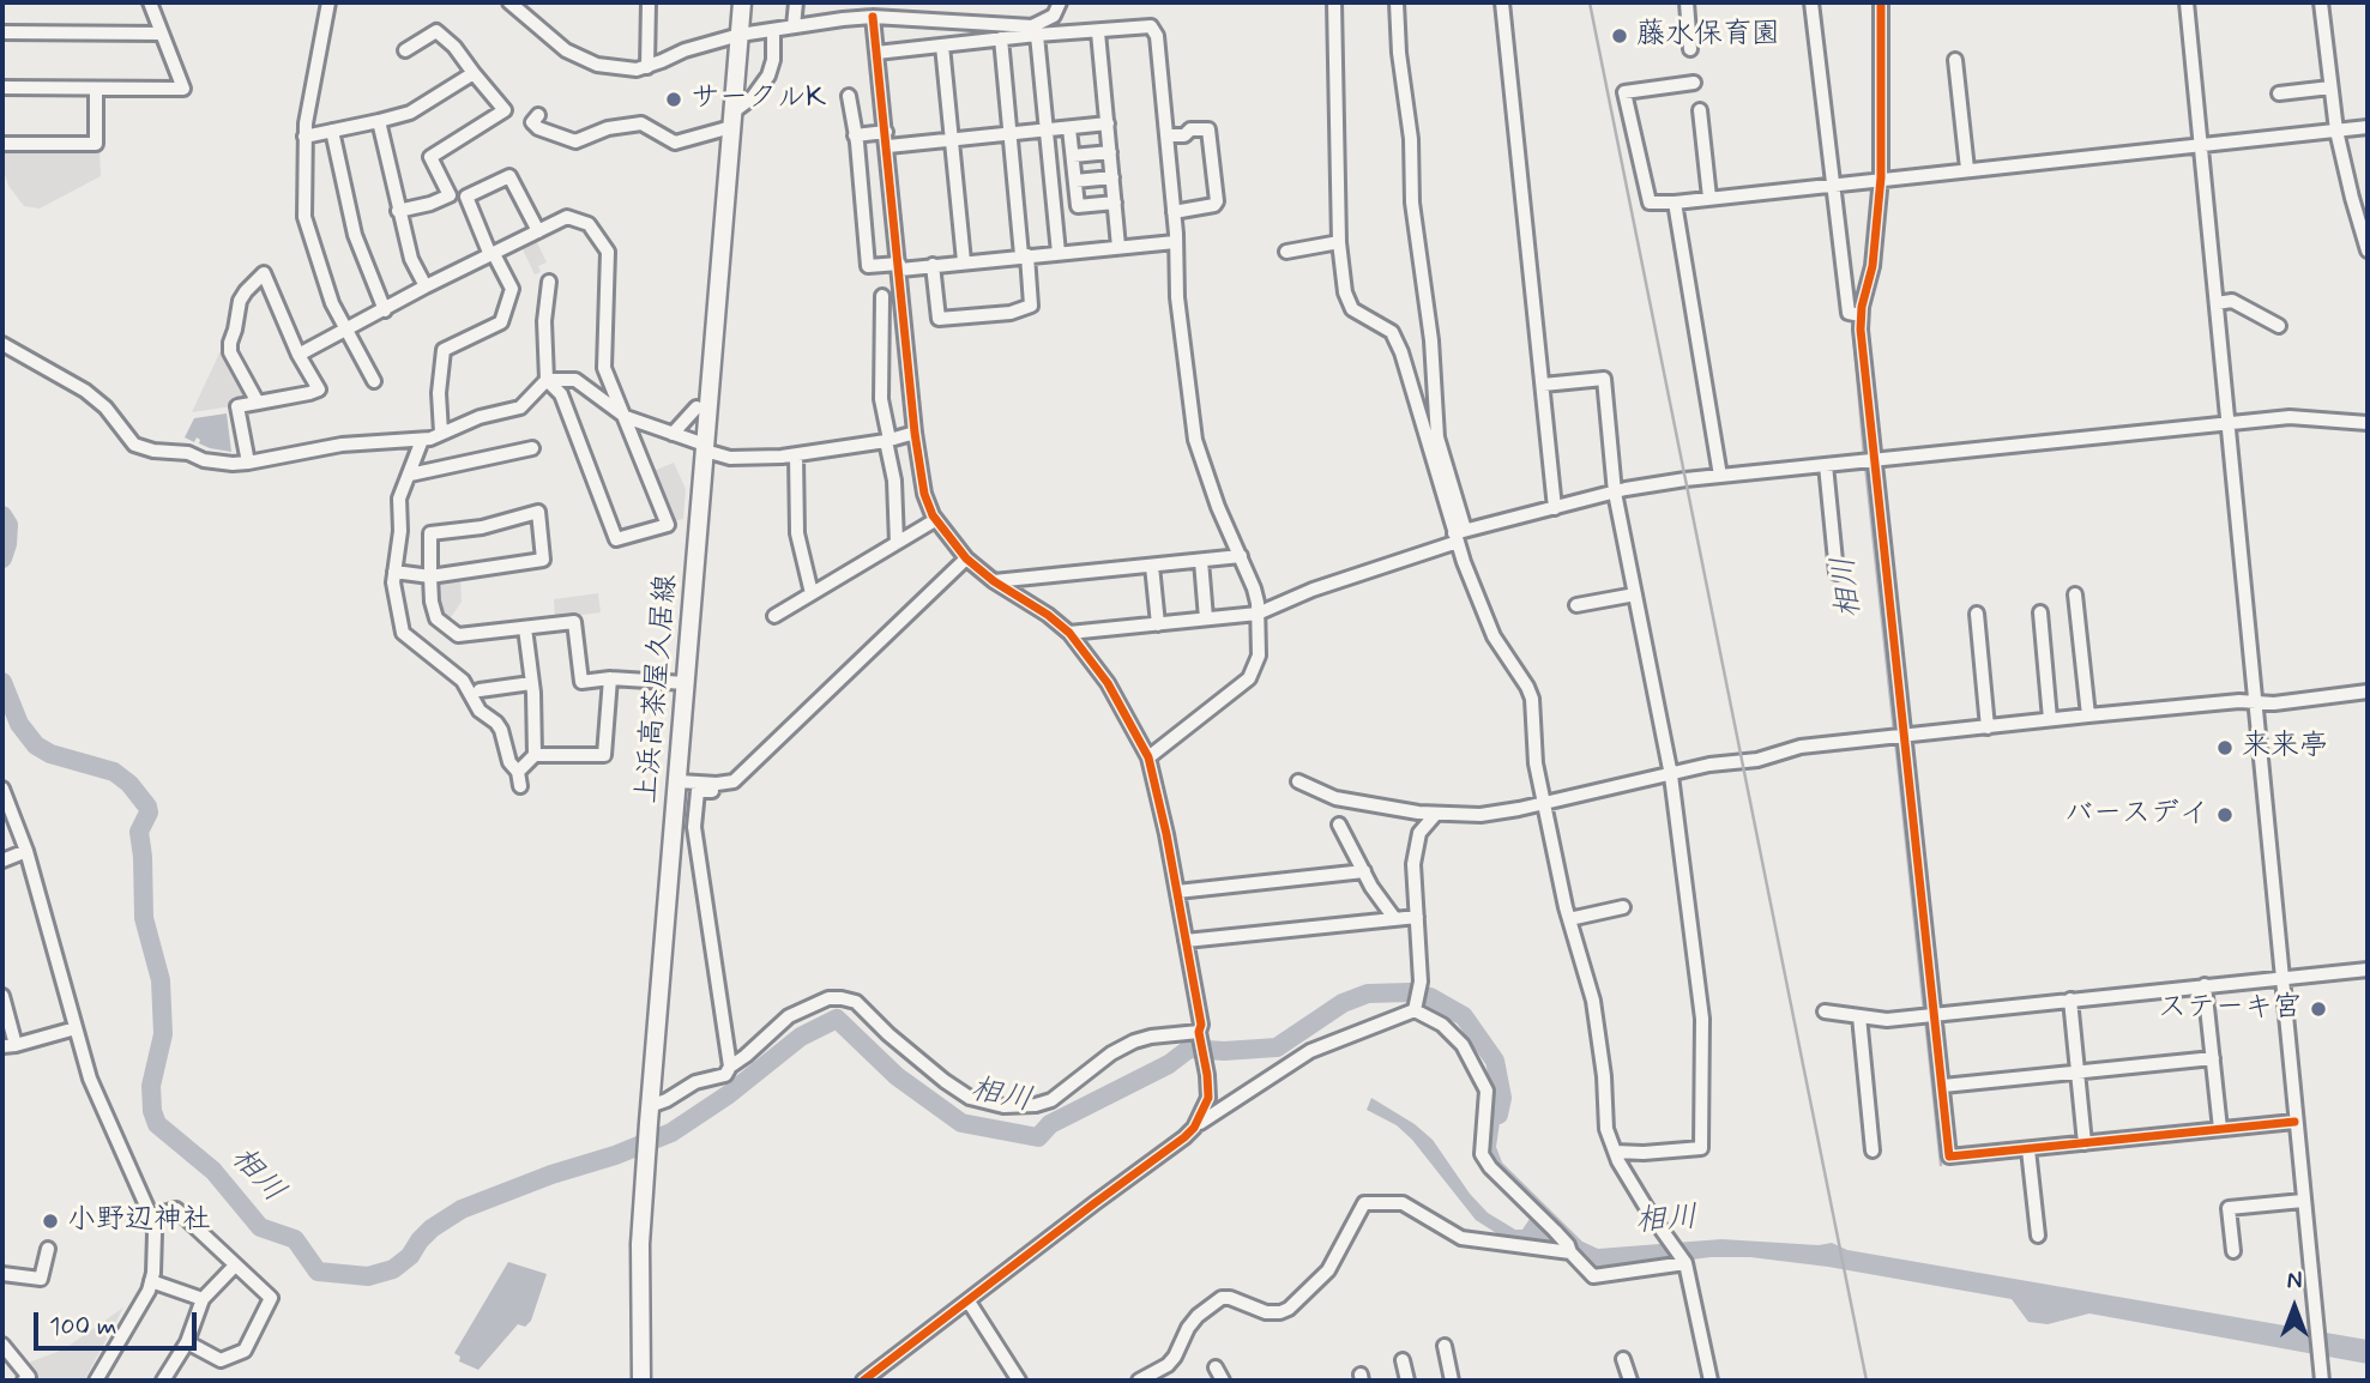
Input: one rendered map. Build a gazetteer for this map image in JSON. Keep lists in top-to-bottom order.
{
  "streets": {
    "main road": ["上浜高茶屋久居線"]
  },
  "water": ["相川"],
  "places": [
    "藤水保育園",
    "サークルK",
    "来来亭",
    "バースデイ",
    "ステーキ宮",
    "小野辺神社"
  ],
  "scale_bar": "100 m",
  "north": "top"
}
